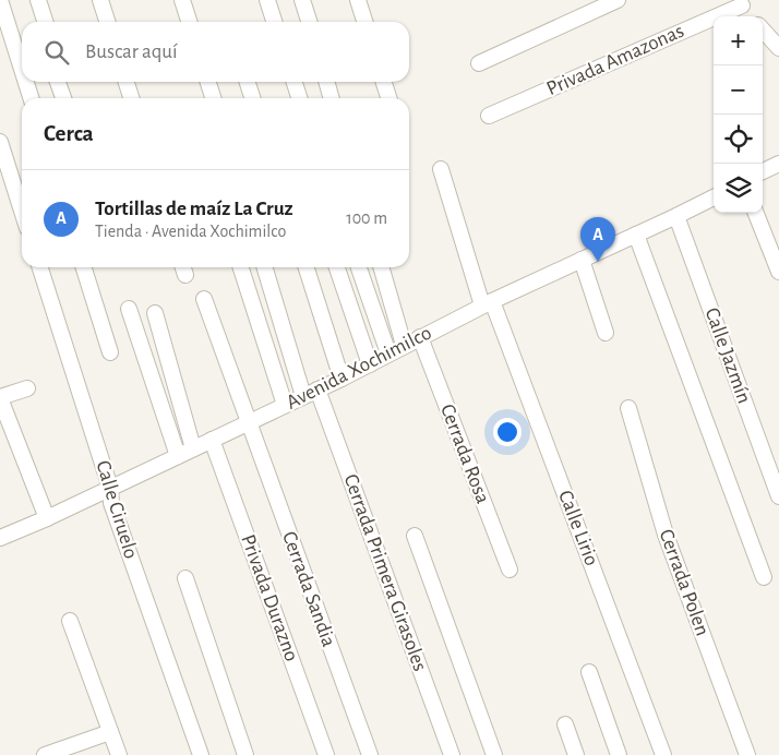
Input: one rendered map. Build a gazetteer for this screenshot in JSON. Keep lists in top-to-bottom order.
{
  "streets": {
    "street": [
      "Privada Amazonas",
      "Calle Jazmín",
      "Avenida Xochimilco",
      "Cerrada Rosa",
      "Calle Ciruelo",
      "Calle Lirio",
      "Cerrada Primera Girasoles",
      "Cerrada Polen",
      "Cerrada Sandia",
      "Privada Durazno"
    ]
  },
  "crossings": [
    ["Calle Jazmín", "Avenida Xochimilco"],
    ["Avenida Xochimilco", "Cerrada Rosa"],
    ["Avenida Xochimilco", "Calle Ciruelo"],
    ["Avenida Xochimilco", "Calle Lirio"],
    ["Avenida Xochimilco", "Cerrada Primera Girasoles"],
    ["Avenida Xochimilco", "Cerrada Sandia"],
    ["Avenida Xochimilco", "Privada Durazno"]
  ],
  "page": {
    "map_buttons": ["+", "−"],
    "search": "Buscar aquí",
    "heading": "Cerca",
    "list": [
      {
        "mark": "A",
        "name": "Tortillas de maíz La Cruz",
        "note": "Tienda · Avenida Xochimilco",
        "value": "100 m"
      }
    ],
    "pins": "A"
  }
}
